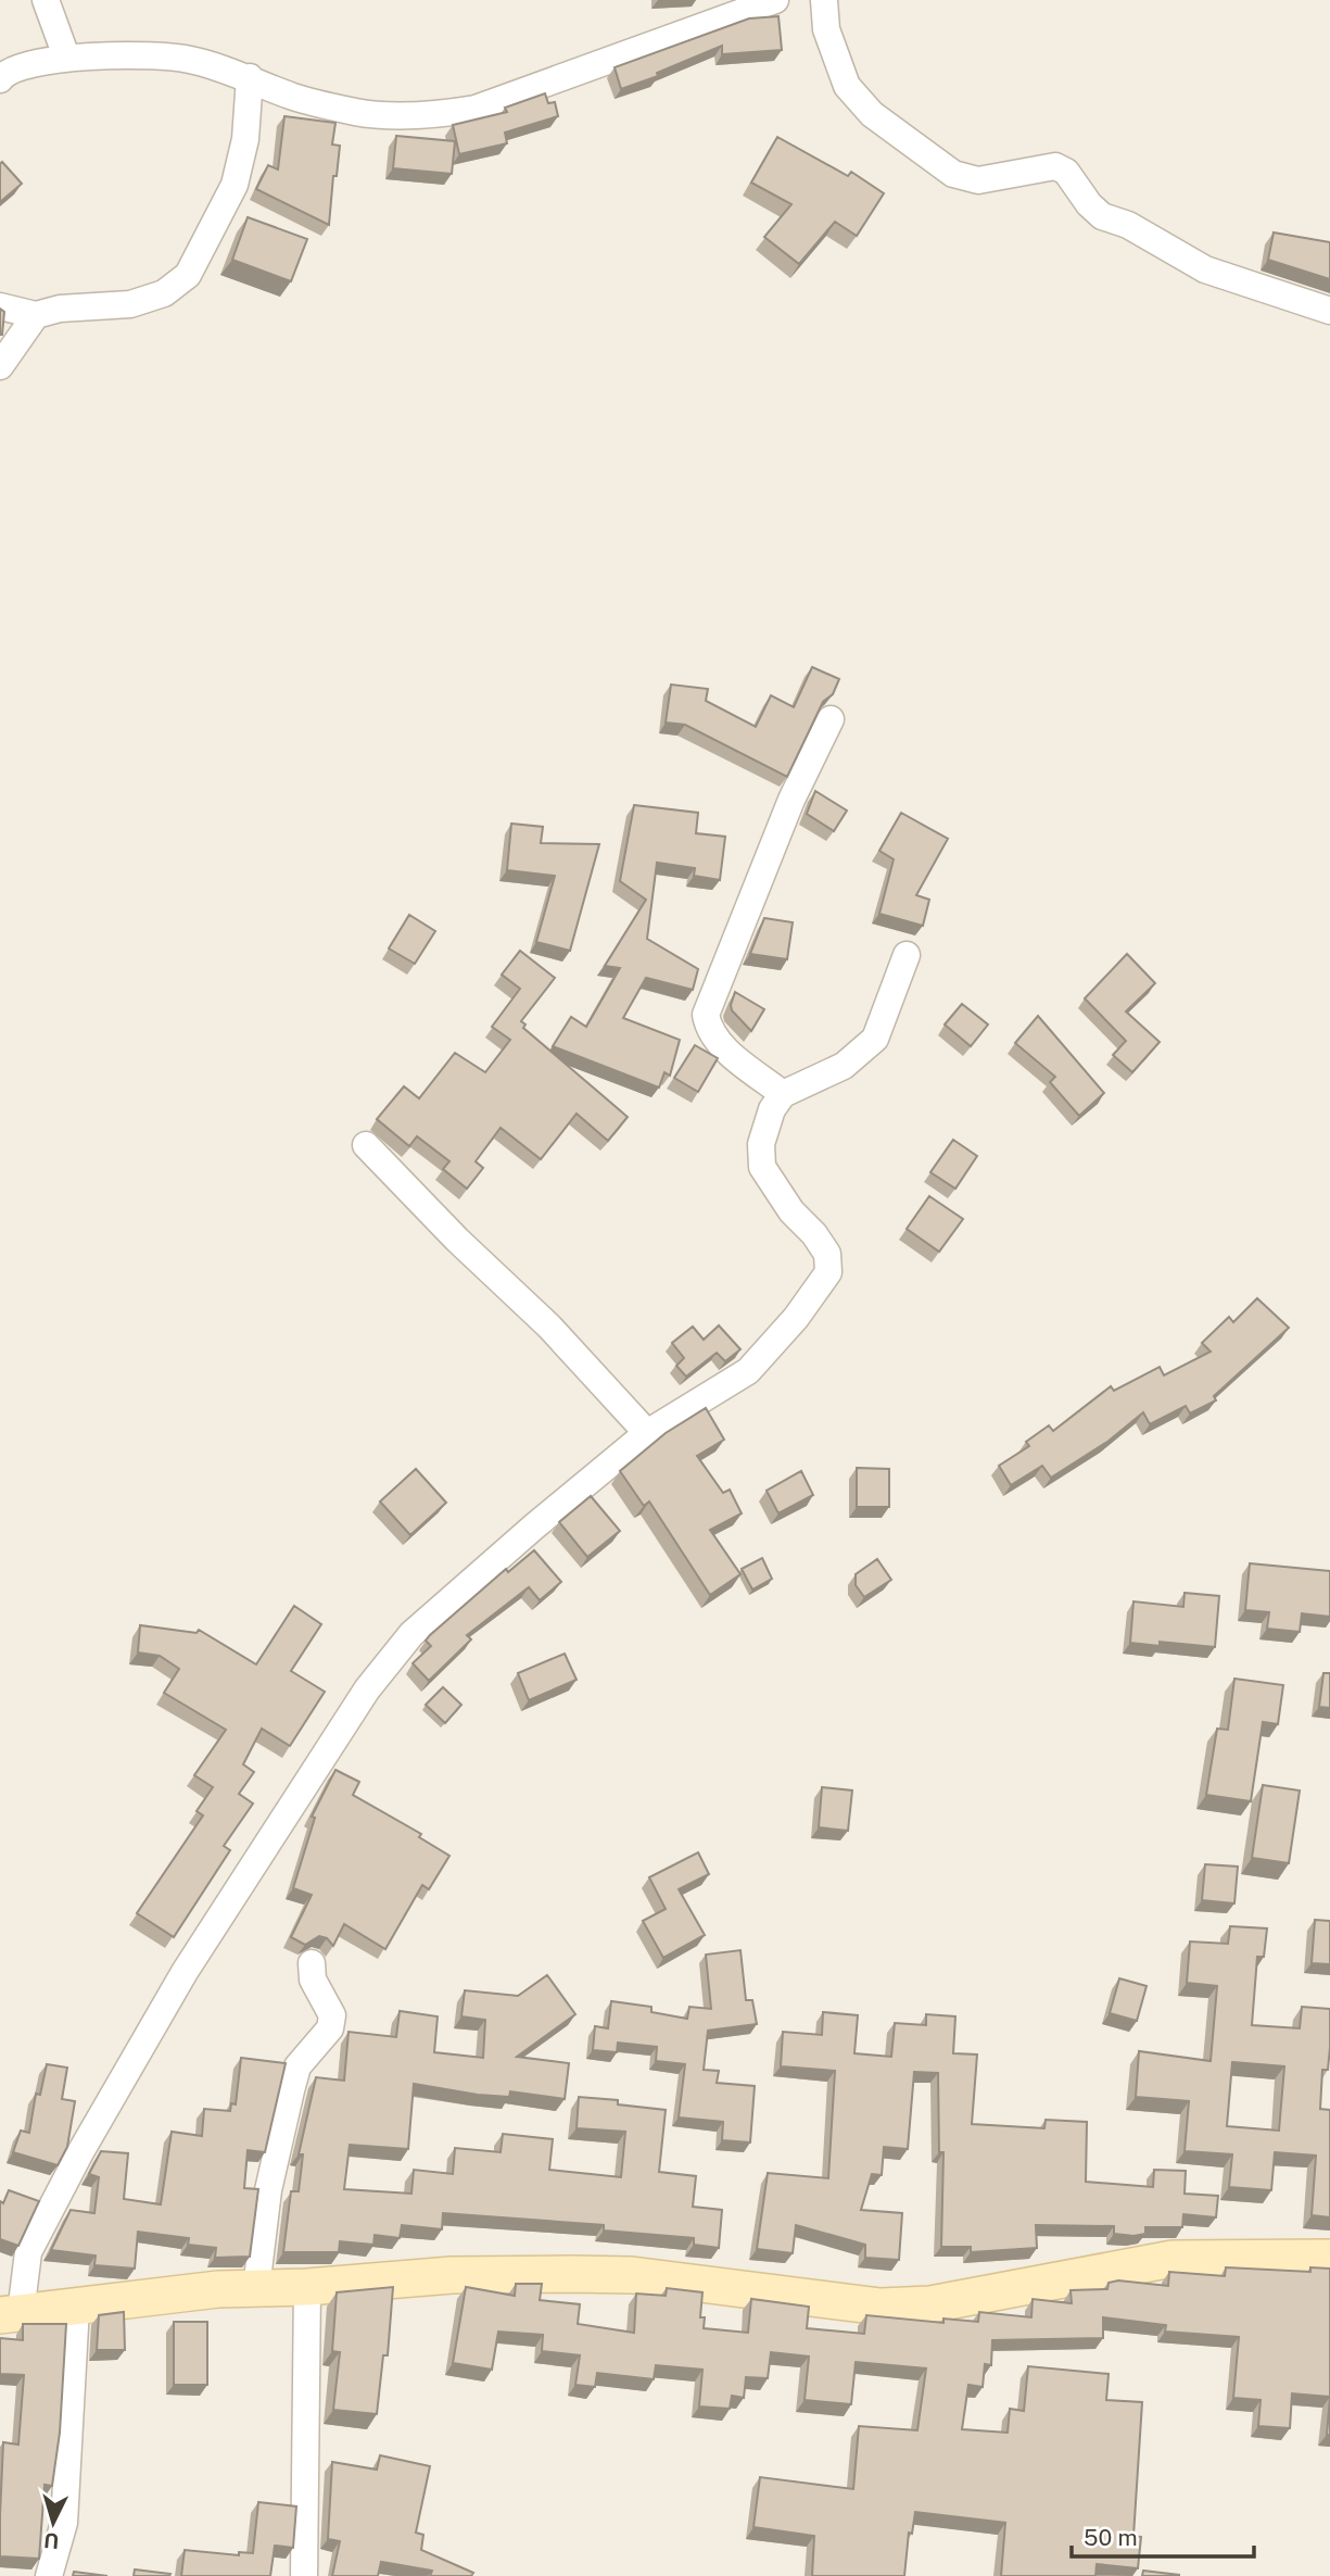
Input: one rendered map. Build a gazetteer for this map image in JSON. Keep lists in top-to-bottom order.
{
  "scale_bar": "50 m",
  "north": "bottom"
}
